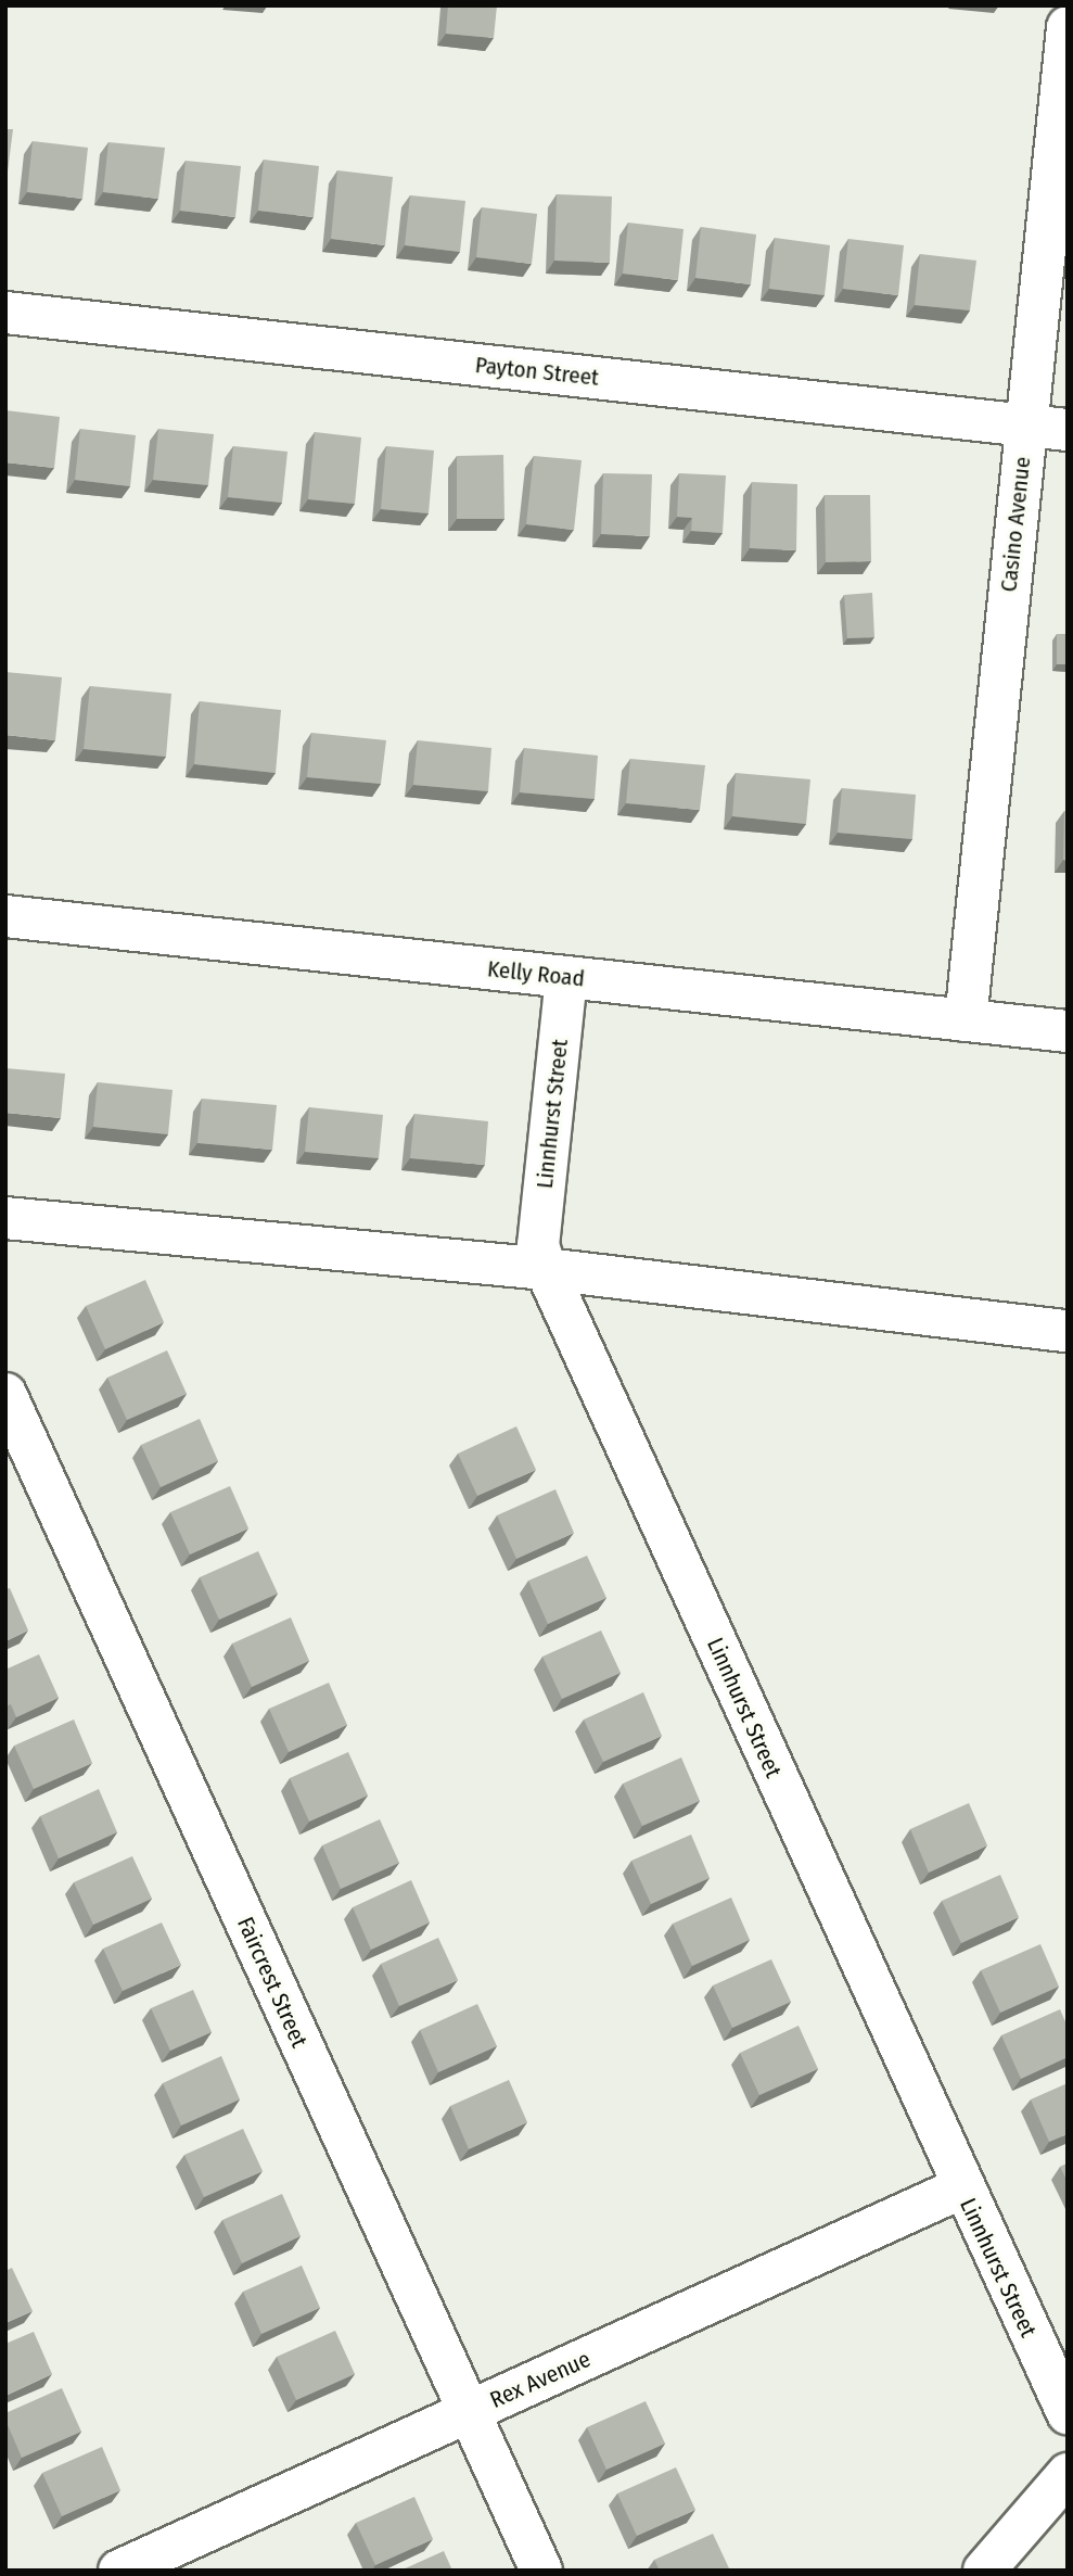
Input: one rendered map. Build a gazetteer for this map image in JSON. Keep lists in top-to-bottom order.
{
  "streets": {
    "street": [
      "Payton Street",
      "Casino Avenue",
      "Kelly Road",
      "Linnhurst Street",
      "Faircrest Street",
      "Rex Avenue"
    ]
  },
  "crossings": [
    ["Payton Street", "Casino Avenue"],
    ["Casino Avenue", "Kelly Road"],
    ["Kelly Road", "Linnhurst Street"],
    ["Linnhurst Street", "Rex Avenue"],
    ["Faircrest Street", "Rex Avenue"]
  ]
}
